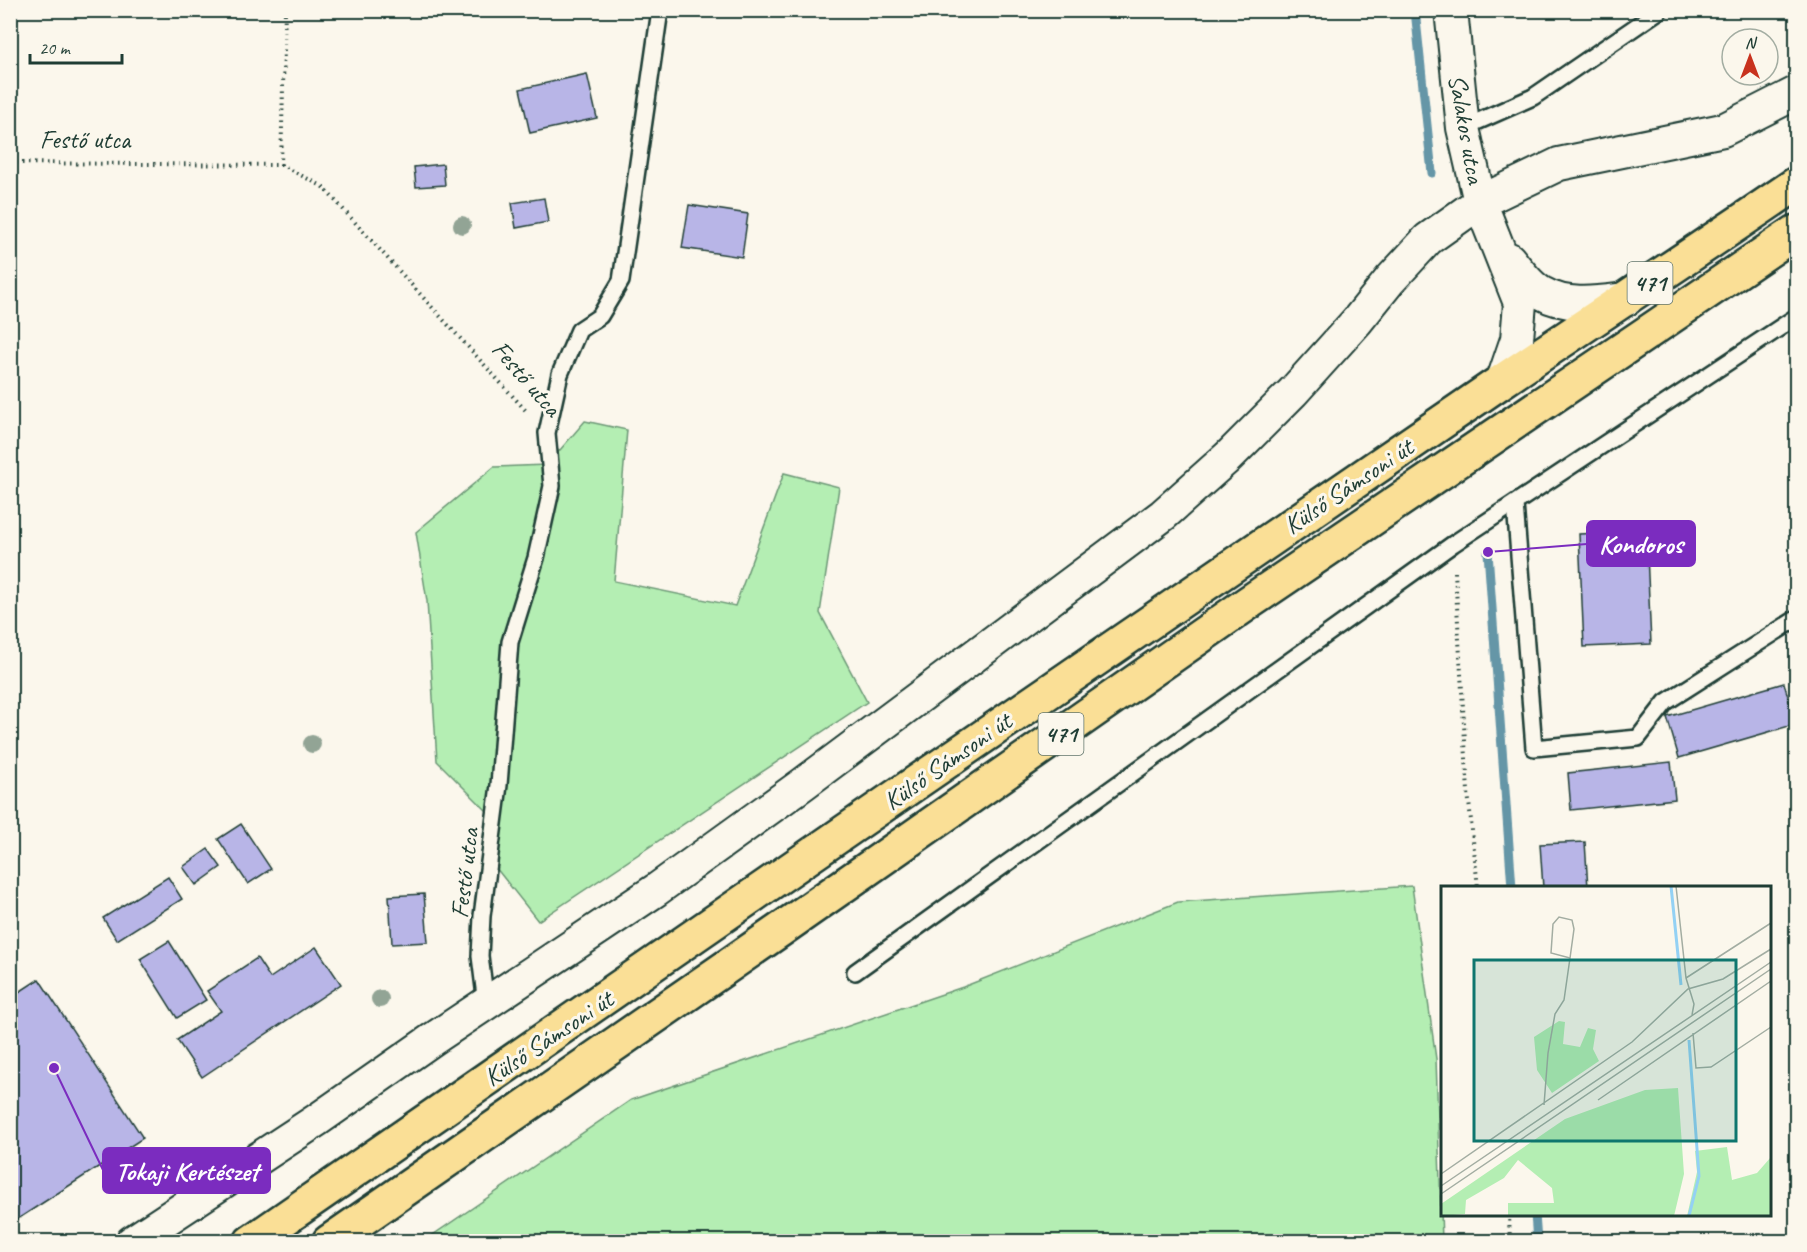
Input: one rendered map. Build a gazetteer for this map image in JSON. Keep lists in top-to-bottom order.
{
  "streets": {
    "main road": ["471", "Külső Sámsoni út"],
    "street": ["Salakos utca"],
    "lane": ["Festő utca"]
  },
  "crossings": [
    ["Salakos utca", "Külső Sámsoni út"]
  ],
  "places": ["Kondoros", "Tokaji Kertészet"],
  "scale_bar": "20 m",
  "north": "top"
}
